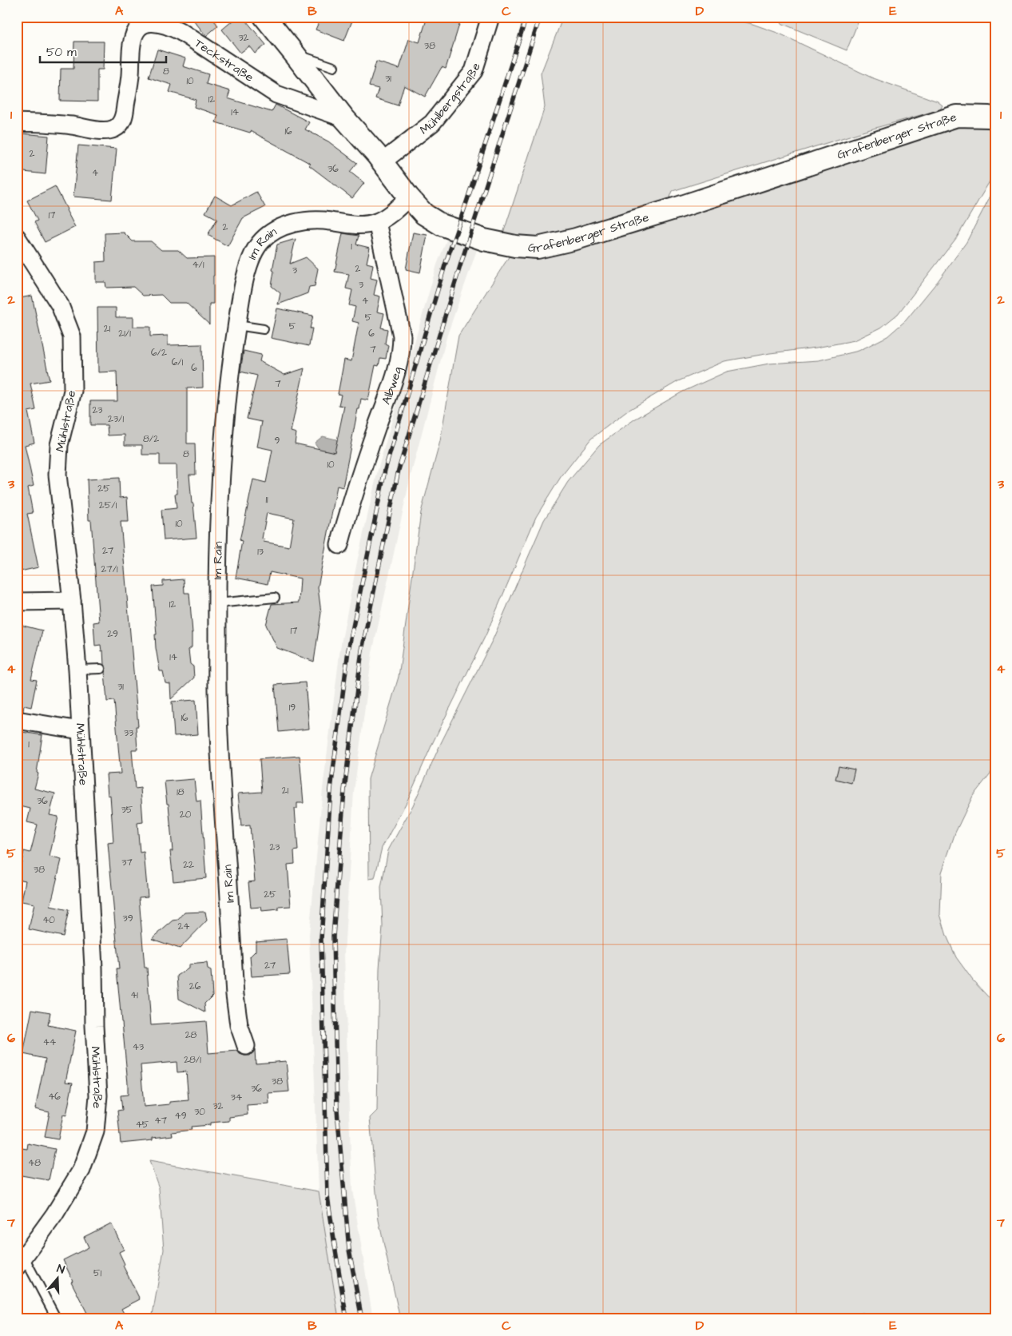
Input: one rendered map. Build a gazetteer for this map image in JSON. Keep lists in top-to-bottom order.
{
  "streets": {
    "street": [
      "Teckstraße",
      "Mühlbergstraße",
      "Grafenberger Straße",
      "Im Rain",
      "Albweg",
      "Mühlstraße"
    ]
  },
  "crossings": [
    ["Teckstraße", "Grafenberger Straße"],
    ["Mühlbergstraße", "Grafenberger Straße"],
    ["Grafenberger Straße", "Im Rain"],
    ["Im Rain", "Albweg"]
  ],
  "house_numbers": [
    "32",
    "38",
    "8",
    "31",
    "10",
    "12",
    "14",
    "16",
    "2",
    "36",
    "4",
    "17",
    "2",
    "1",
    "4/1",
    "2",
    "3",
    "3",
    "4",
    "5",
    "5",
    "21",
    "21/1",
    "6",
    "7",
    "6/2",
    "6/1",
    "6",
    "7",
    "23",
    "23/1",
    "8/2",
    "9",
    "8",
    "10",
    "25",
    "11",
    "25/1",
    "10",
    "27",
    "13",
    "27/1",
    "12",
    "17",
    "29",
    "14",
    "31",
    "19",
    "16",
    "33",
    "1",
    "21",
    "18",
    "36",
    "35",
    "20",
    "23",
    "37",
    "22",
    "38",
    "25",
    "39",
    "40",
    "24",
    "27",
    "26",
    "41",
    "28",
    "44",
    "43",
    "28/1",
    "38",
    "36",
    "46",
    "34",
    "32",
    "30",
    "49",
    "47",
    "45",
    "48",
    "51"
  ],
  "scale_bar": "50 m",
  "north": "top",
  "grid": {
    "columns": [
      "A",
      "B",
      "C",
      "D",
      "E"
    ],
    "rows": [
      "1",
      "2",
      "3",
      "4",
      "5",
      "6",
      "7"
    ]
  }
}
